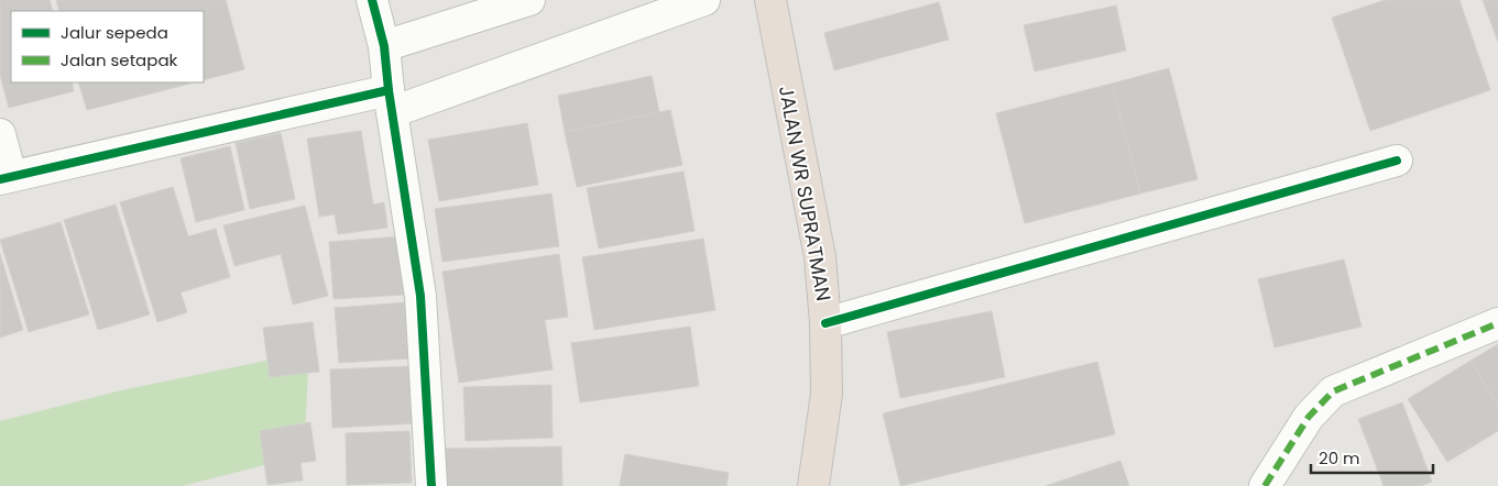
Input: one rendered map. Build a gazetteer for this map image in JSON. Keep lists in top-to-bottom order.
{
  "streets": {
    "highway": ["JALAN WR SUPRATMAN"]
  },
  "legend": ["Jalur sepeda", "Jalan setapak"],
  "scale_bar": "20 m"
}
